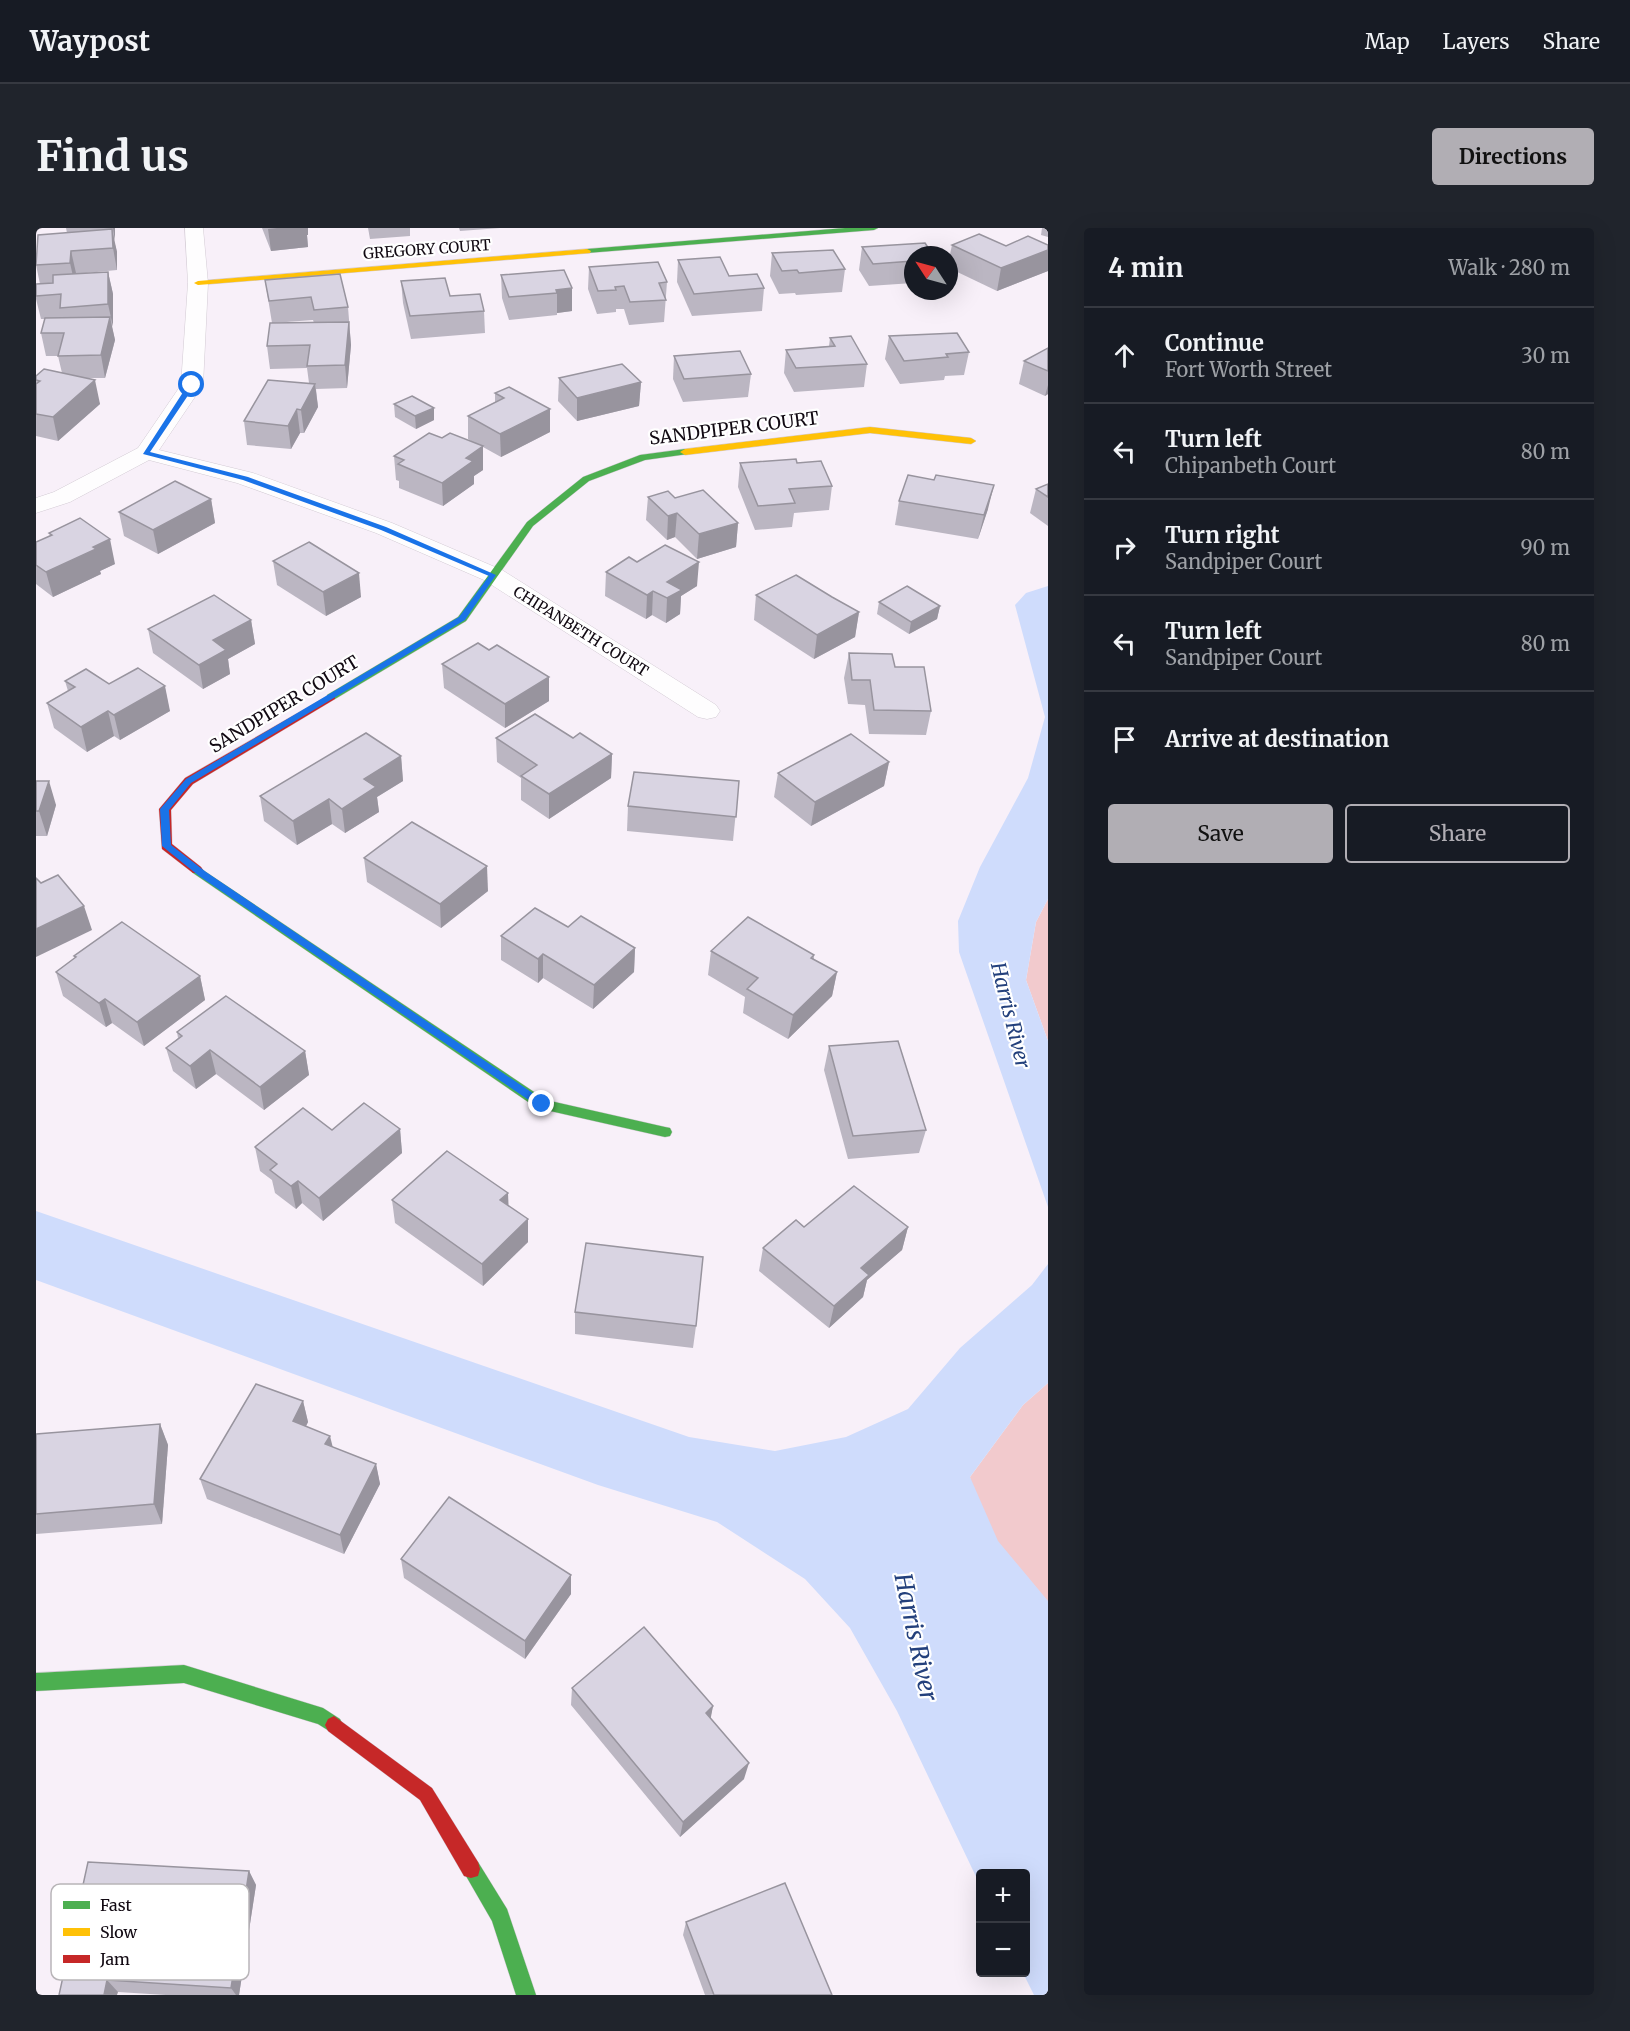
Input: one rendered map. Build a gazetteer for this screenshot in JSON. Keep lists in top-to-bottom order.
{
  "streets": {
    "street": ["GREGORY COURT", "SANDPIPER COURT", "CHIPANBETH COURT"]
  },
  "crossings": [
    ["SANDPIPER COURT", "CHIPANBETH COURT"]
  ],
  "water": ["Harris River"],
  "legend": ["Fast", "Slow", "Jam"],
  "north": "top left",
  "page": {
    "header": "Waypost",
    "nav": ["Map", "Layers", "Share"],
    "buttons": [
      "Directions",
      ["Save", "Share"]
    ],
    "title": "Find us",
    "heading": ["4 min", "Walk · 280 m"],
    "list": [
      ["Continue", "Fort Worth Street", "30 m"],
      ["Turn left", "Chipanbeth Court", "80 m"],
      ["Turn right", "Sandpiper Court", "90 m"],
      ["Turn left", "Sandpiper Court", "80 m"],
      "Arrive at destination"
    ],
    "map_buttons": ["+", "−"]
  }
}
